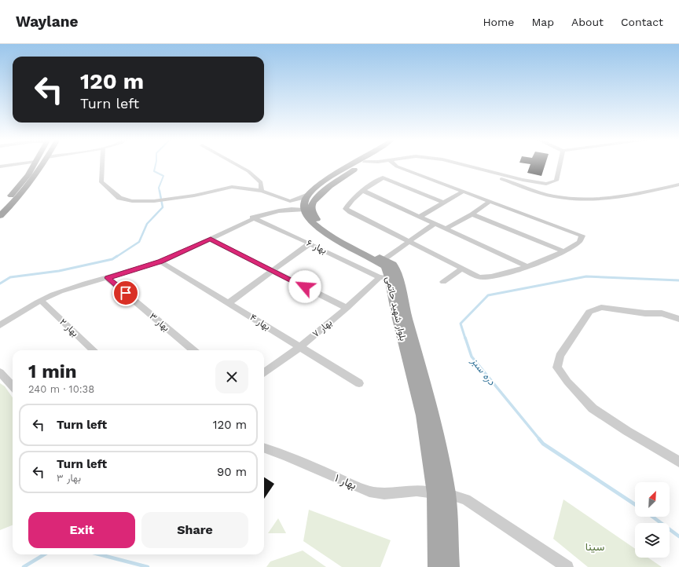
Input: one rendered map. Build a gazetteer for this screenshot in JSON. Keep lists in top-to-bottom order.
{
  "streets": {
    "main road": ["بلوار شهید حاتمی"],
    "street": [
      "بهار ۶",
      "بهار ۳",
      "بهار ۴",
      "بهار ۲",
      "بهار ۷",
      "بهار ۱"
    ]
  },
  "crossings": [
    ["بهار ۶", "بلوار شهید حاتمی"],
    ["بهار ۶", "بهار ۷"],
    ["بلوار شهید حاتمی", "بهار ۷"],
    ["بلوار شهید حاتمی", "بهار ۱"],
    ["بهار ۴", "بهار ۷"]
  ],
  "water": ["دره سبز"],
  "parks": ["سینا"],
  "north": "top right",
  "page": {
    "header": "Waylane",
    "nav": [
      "Home",
      "Map",
      "About",
      "Contact"
    ],
    "turn": ["120 m", "Turn left"],
    "heading": ["1 min", "240 m · 10:38"],
    "list": [
      {
        "name": "Turn left",
        "value": "120 m"
      },
      {
        "name": "Turn left",
        "note": "بهار ۳",
        "value": "90 m"
      }
    ],
    "buttons": ["Exit", "Share"]
  }
}
